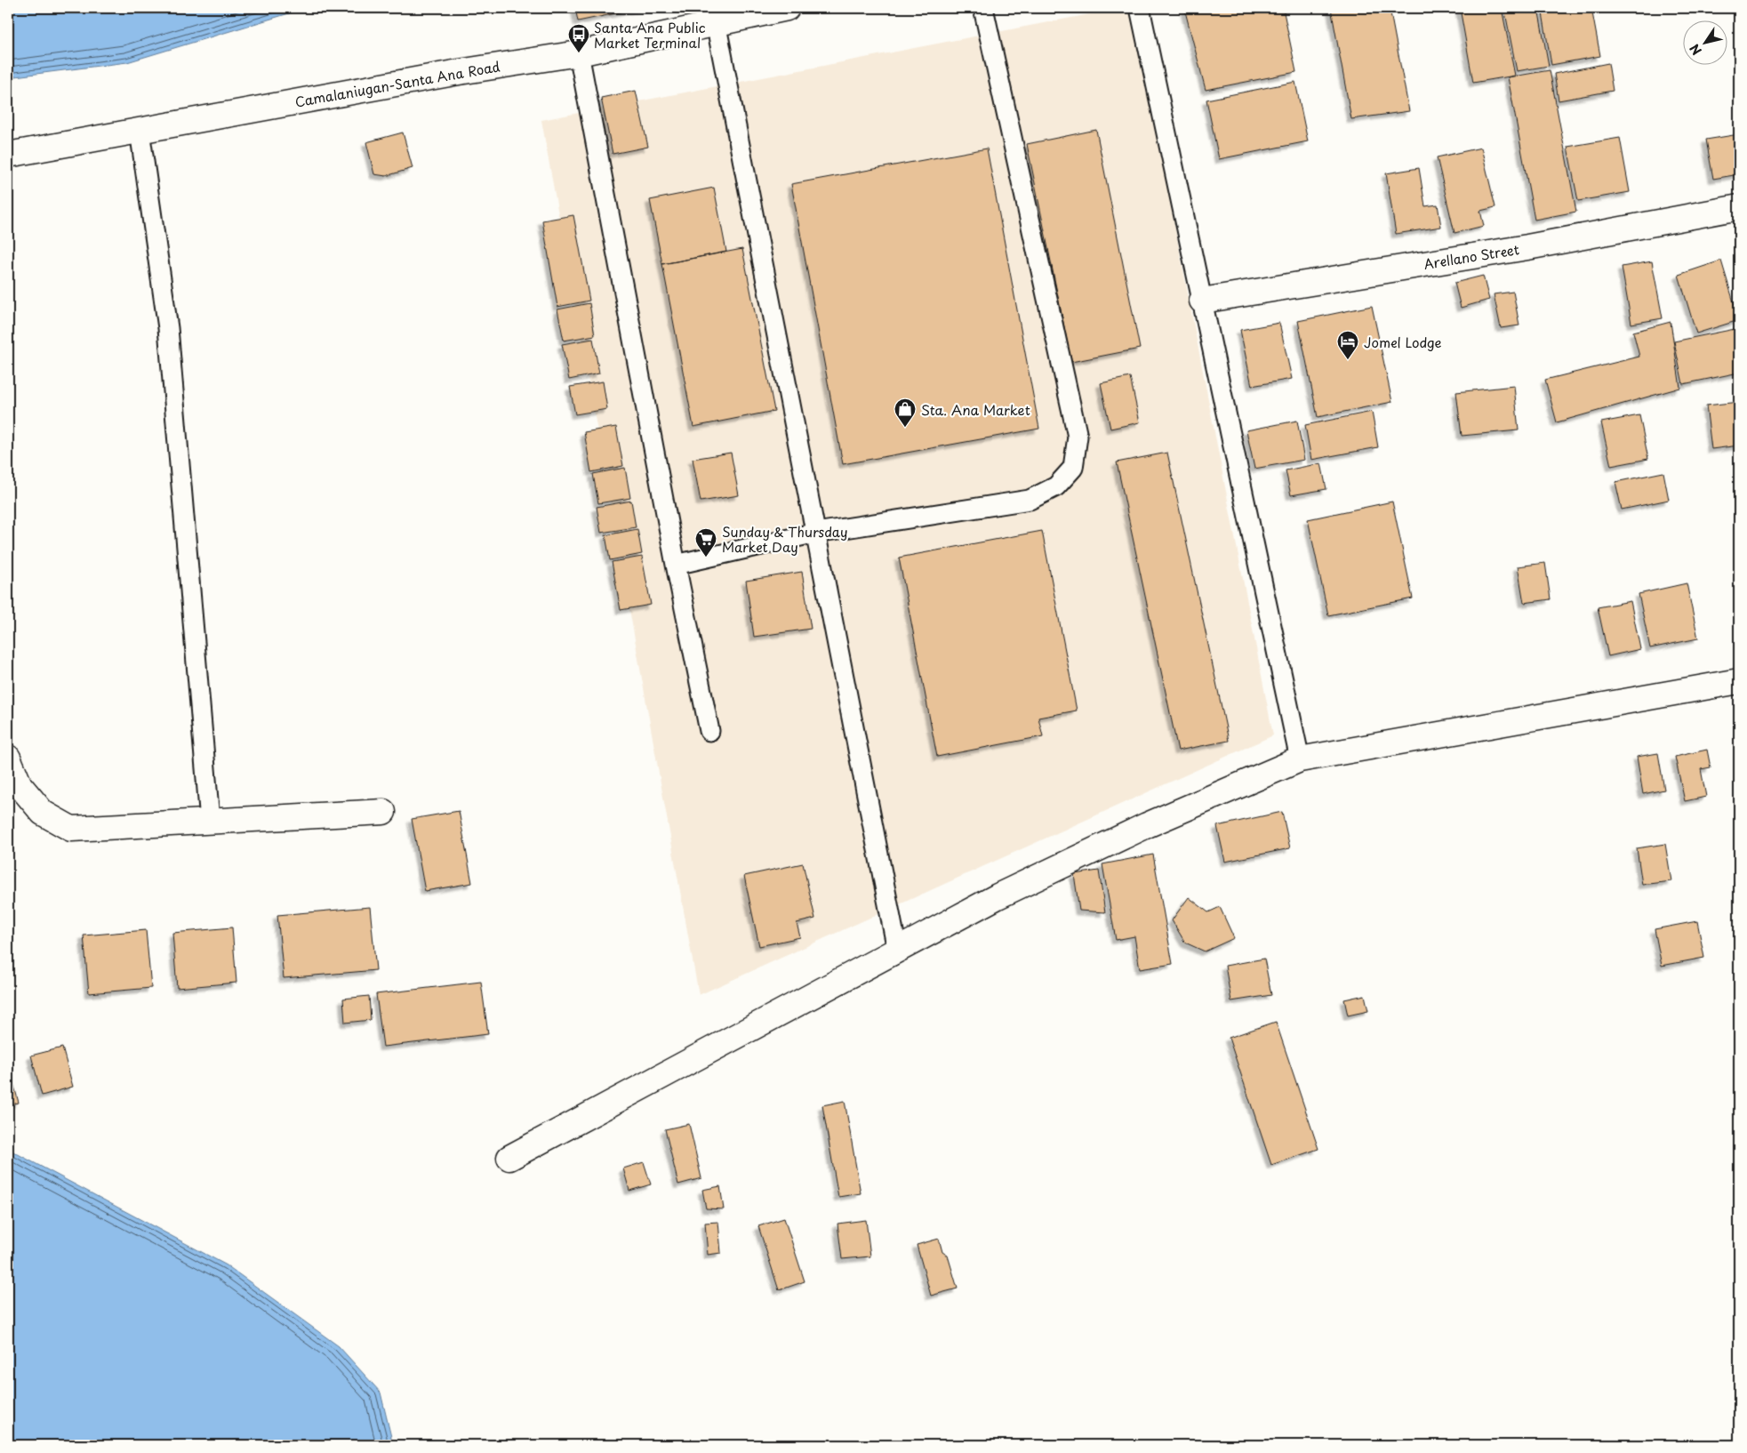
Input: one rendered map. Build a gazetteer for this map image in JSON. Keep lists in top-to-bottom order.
{
  "streets": {
    "street": ["Camalaniugan-Santa Ana Road", "Arellano Street"]
  },
  "places": {
    "bus stop": ["Santa Ana Public Market Terminal"],
    "hotel": ["Jomel Lodge"],
    "shop": ["Sta. Ana Market"],
    "supermarket": ["Sunday & Thursday Market Day"]
  },
  "north": "bottom left"
}
